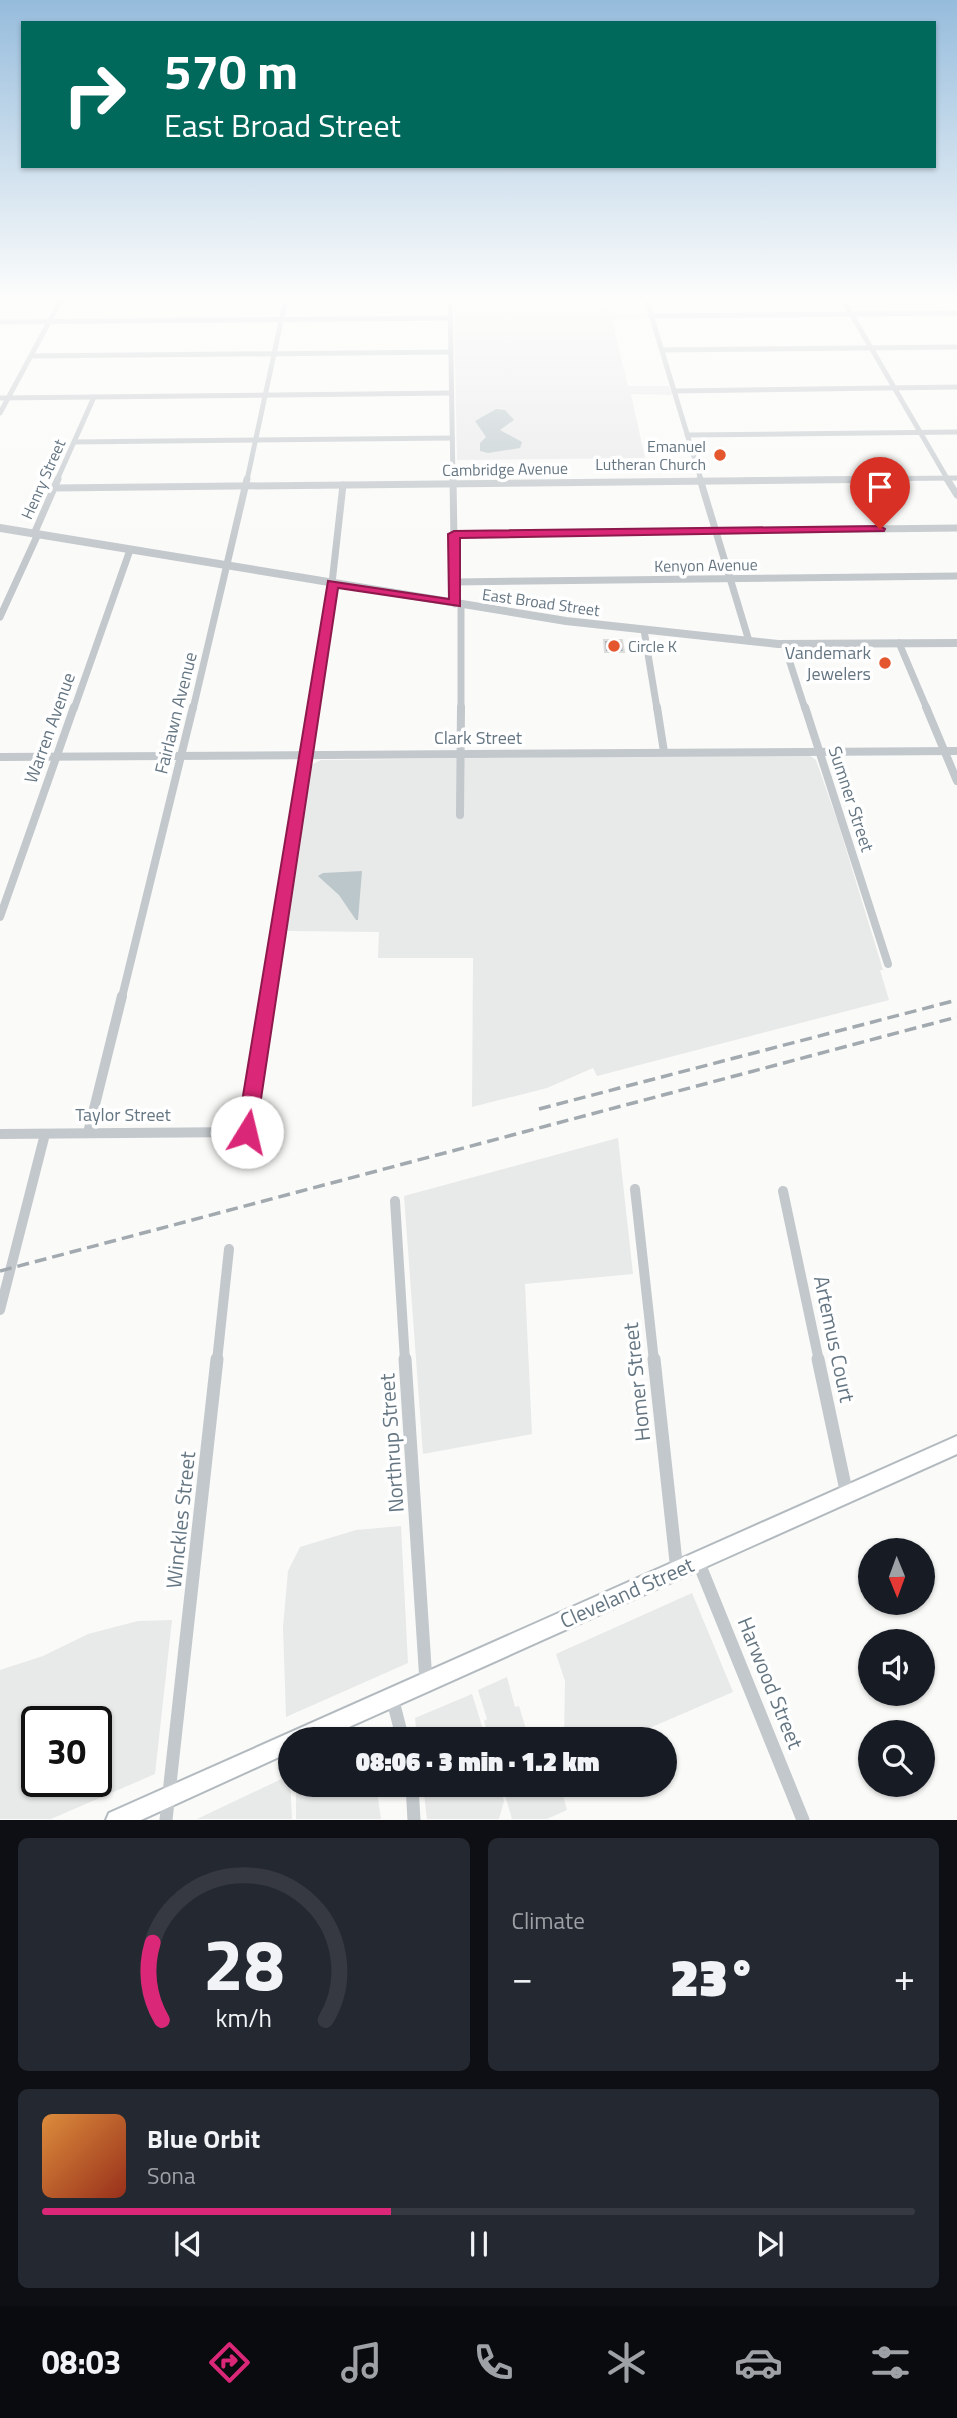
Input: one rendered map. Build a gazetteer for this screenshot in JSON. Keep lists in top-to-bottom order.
{
  "streets": {
    "main road": ["Cleveland Street"],
    "street": [
      "Cambridge Avenue",
      "Henry Street",
      "Kenyon Avenue",
      "East Broad Street",
      "Fairlawn Avenue",
      "Warren Avenue",
      "Clark Street",
      "Sumner Street",
      "Taylor Street",
      "Artemus Court",
      "Homer Street",
      "Northrup Street",
      "Winckles Street",
      "Harwood Street"
    ]
  },
  "crossings": [
    ["Cambridge Avenue", "Henry Street"],
    ["Cambridge Avenue", "Fairlawn Avenue"],
    ["Henry Street", "East Broad Street"],
    ["East Broad Street", "Fairlawn Avenue"],
    ["East Broad Street", "Warren Avenue"],
    ["East Broad Street", "Sumner Street"],
    ["Fairlawn Avenue", "Clark Street"],
    ["Fairlawn Avenue", "Taylor Street"],
    ["Warren Avenue", "Clark Street"],
    ["Clark Street", "Sumner Street"],
    ["Clark Street", "Taylor Street"],
    ["Artemus Court", "Cleveland Street"],
    ["Homer Street", "Cleveland Street"],
    ["Northrup Street", "Cleveland Street"],
    ["Cleveland Street", "Harwood Street"]
  ],
  "places": ["Emanuel Lutheran Church", "Circle K", "Vandemark Jewelers"],
  "north": "bottom",
  "page": {
    "turn": ["570 m", "East Broad Street"],
    "limit": "30",
    "trip": "08:06 · 3 min · 1.2 km",
    "tile": "Climate",
    "heat": ["−", "23°", "+"],
    "song": ["Blue Orbit", "Sona"],
    "tabs": "08:03",
    "gauge": ["28", "km/h"]
  }
}
